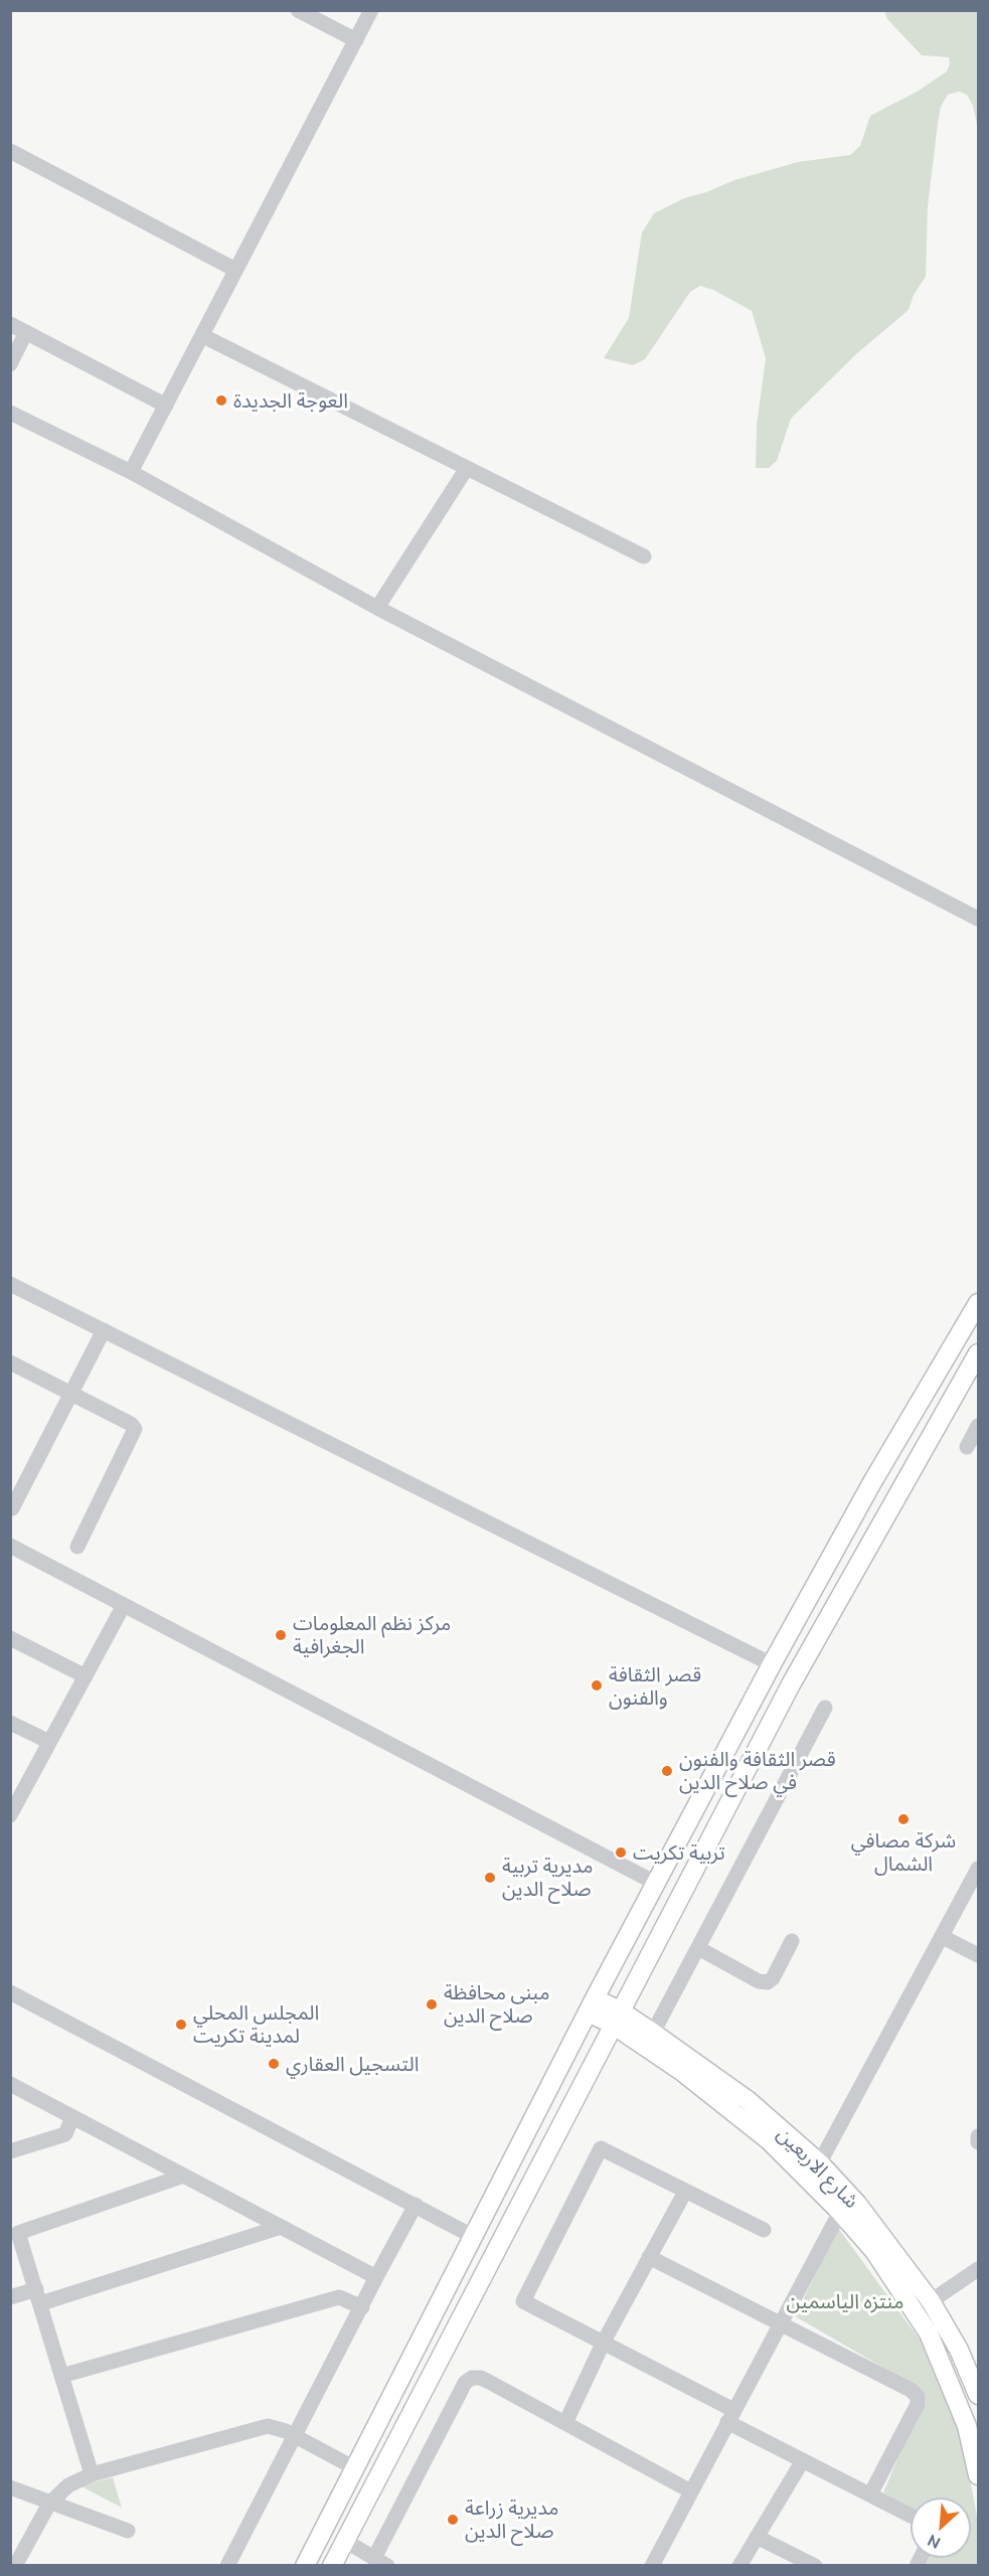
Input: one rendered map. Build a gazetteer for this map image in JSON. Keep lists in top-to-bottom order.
{
  "streets": {
    "main road": ["شارع الاربعين"]
  },
  "parks": ["منتزه الياسمين"],
  "places": [
    "العوجة الجديدة",
    "مركز نظم المعلومات الجغرافية",
    "قصر الثقافة والفنون",
    "قصر الثقافة والفنون في صلاح الدين",
    "شركة مصافي الشمال",
    "تربية تكريت",
    "مديرية تربية صلاح الدين",
    "مبنى محافظة صلاح الدين",
    "المجلس المحلي لمدينة تكريت",
    "التسجيل العقاري",
    "مديرية زراعة صلاح الدين"
  ],
  "north": "bottom left"
}
